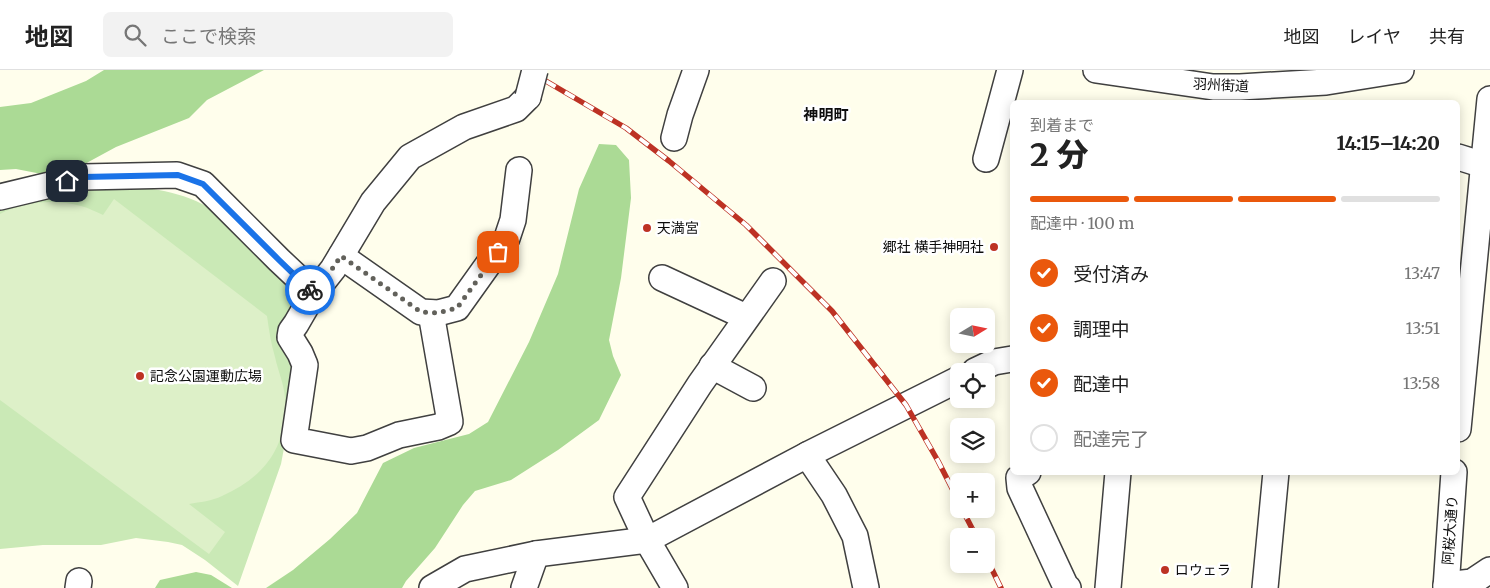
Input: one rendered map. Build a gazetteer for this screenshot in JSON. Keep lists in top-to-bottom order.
{
  "streets": {
    "street": ["羽州街道", "阿桜大通り"]
  },
  "districts": ["神明町"],
  "places": [
    "天満宮",
    "郷社 横手神明社",
    "記念公園運動広場",
    "ロウェラ"
  ],
  "north": "right",
  "page": {
    "header": "地図",
    "search": "ここで検索",
    "nav": ["地図", "レイヤ", "共有"],
    "heading": ["2 分", "到着まで", "14:15–14:20"],
    "bar": "配達中 · 100 m",
    "list": [
      ["受付済み", "13:47"],
      ["調理中", "13:51"],
      ["配達中", "13:58"],
      "配達完了"
    ],
    "map_buttons": ["+", "−"]
  }
}
